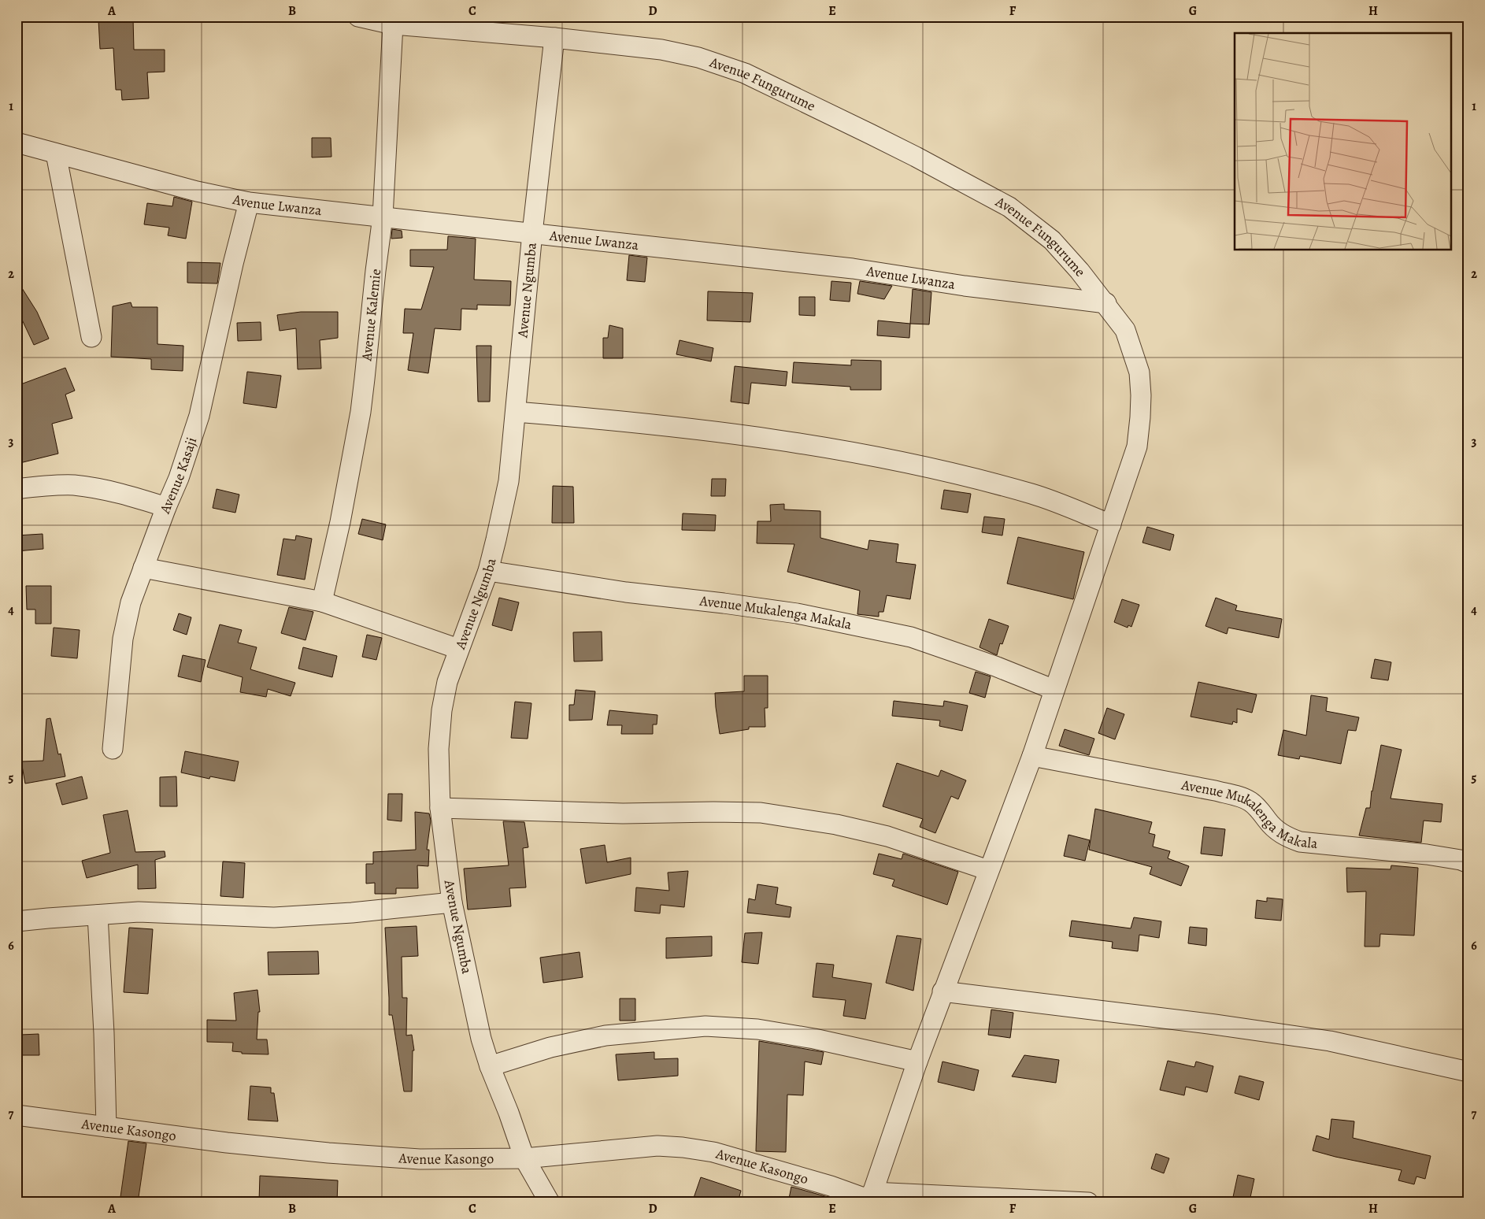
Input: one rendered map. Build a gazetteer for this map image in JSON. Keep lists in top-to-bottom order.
{
  "streets": {
    "street": [
      "Avenue Fungurume",
      "Avenue Lwanza",
      "Avenue Ngumba",
      "Avenue Kalemie",
      "Avenue Kasaji",
      "Avenue Mukalenga Makala",
      "Avenue Kasongo"
    ]
  },
  "crossings": [
    ["Avenue Fungurume", "Avenue Lwanza"],
    ["Avenue Fungurume", "Avenue Ngumba"],
    ["Avenue Fungurume", "Avenue Kalemie"],
    ["Avenue Fungurume", "Avenue Mukalenga Makala"],
    ["Avenue Fungurume", "Avenue Kasongo"],
    ["Avenue Lwanza", "Avenue Ngumba"],
    ["Avenue Lwanza", "Avenue Kalemie"],
    ["Avenue Lwanza", "Avenue Kasaji"],
    ["Avenue Ngumba", "Avenue Mukalenga Makala"],
    ["Avenue Ngumba", "Avenue Kasongo"]
  ],
  "grid": {
    "columns": [
      "A",
      "B",
      "C",
      "D",
      "E",
      "F",
      "G",
      "H"
    ],
    "rows": [
      "1",
      "2",
      "3",
      "4",
      "5",
      "6",
      "7"
    ]
  }
}
